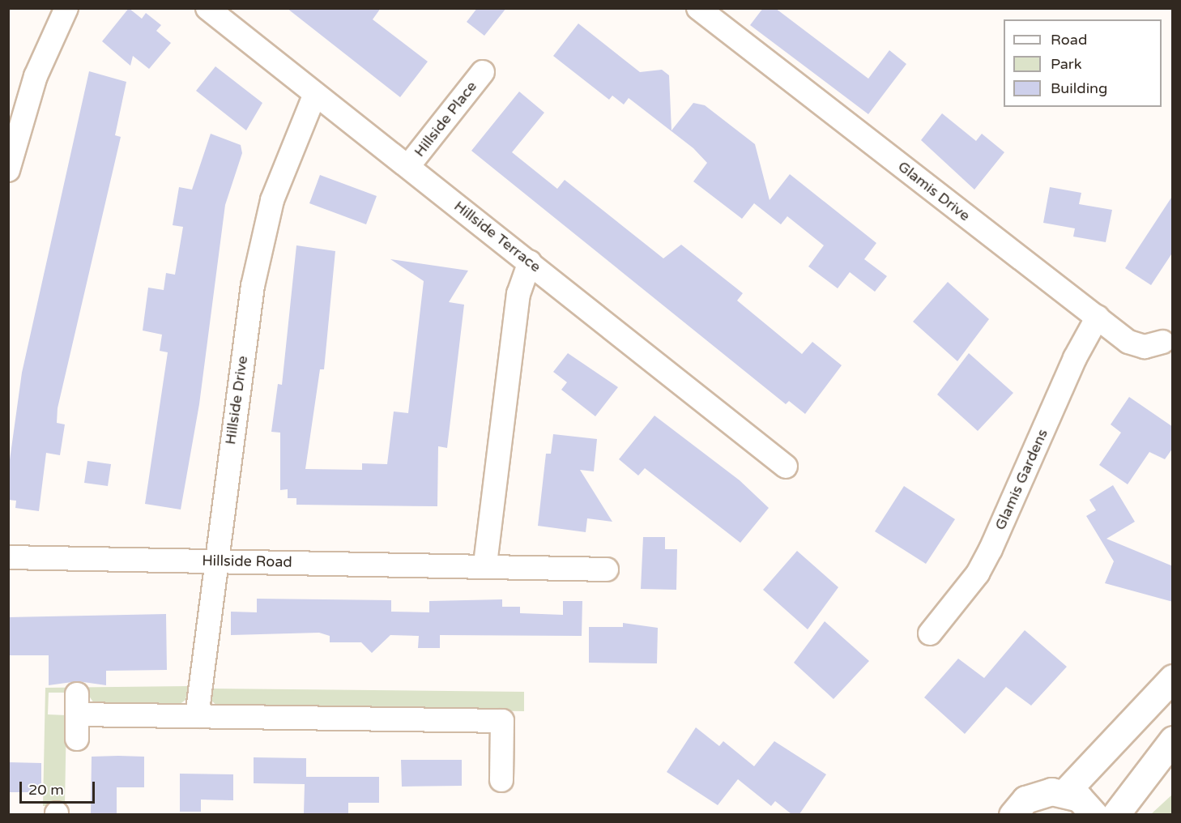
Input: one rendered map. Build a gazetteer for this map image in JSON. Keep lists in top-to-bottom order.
{
  "streets": {
    "street": [
      "Hillside Place",
      "Glamis Drive",
      "Hillside Terrace",
      "Hillside Drive",
      "Glamis Gardens",
      "Hillside Road"
    ]
  },
  "crossings": [
    ["Hillside Place", "Hillside Terrace"],
    ["Glamis Drive", "Glamis Gardens"],
    ["Hillside Terrace", "Hillside Drive"],
    ["Hillside Drive", "Hillside Road"]
  ],
  "legend": ["Road", "Park", "Building"],
  "scale_bar": "20 m"
}
